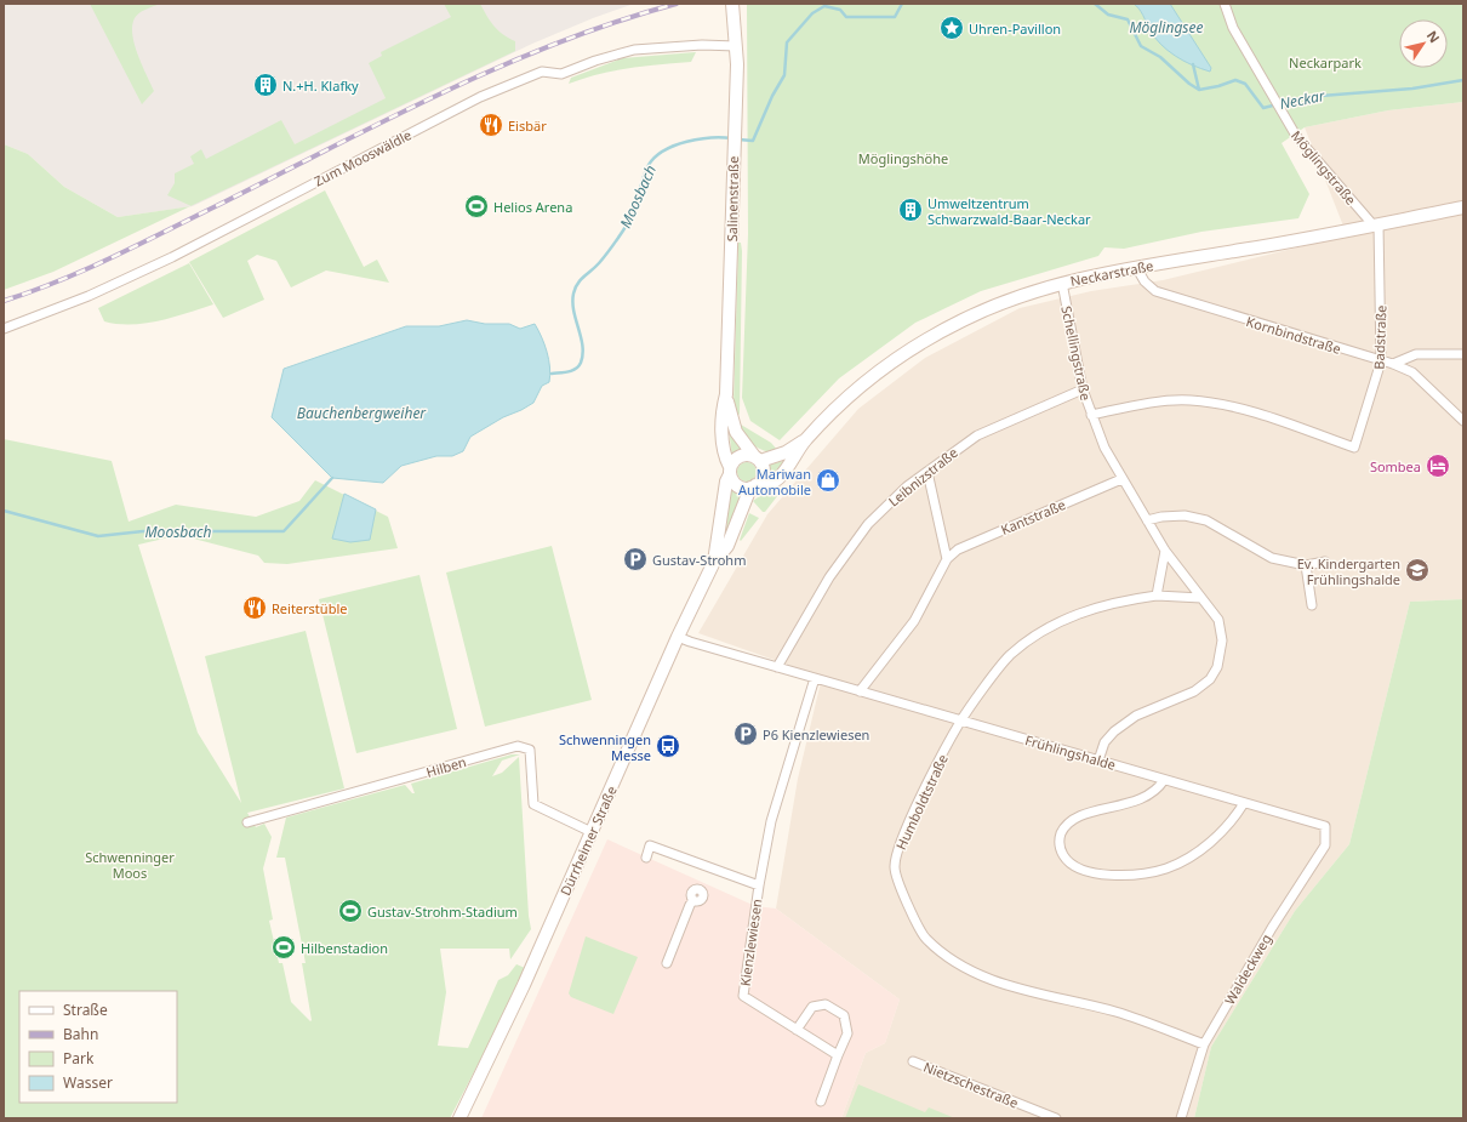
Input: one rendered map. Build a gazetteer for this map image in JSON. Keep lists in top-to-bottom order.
{
  "streets": {
    "main road": ["Salinenstraße", "Neckarstraße", "Dürrheimer Straße"],
    "street": [
      "Zum Mooswäldle",
      "Möglingstraße",
      "Kornbindstraße",
      "Badstraße",
      "Schellingstraße",
      "Leibnizstraße",
      "Kantstraße",
      "Frühlingshalde",
      "Hilben",
      "Humboldtstraße",
      "Kienzlewiesen",
      "Waldeckweg",
      "Nietzschestraße"
    ]
  },
  "crossings": [
    ["Zum Mooswäldle", "Salinenstraße"],
    ["Möglingstraße", "Neckarstraße"],
    ["Möglingstraße", "Badstraße"],
    ["Salinenstraße", "Neckarstraße"],
    ["Salinenstraße", "Dürrheimer Straße"],
    ["Neckarstraße", "Kornbindstraße"],
    ["Neckarstraße", "Badstraße"],
    ["Neckarstraße", "Schellingstraße"],
    ["Neckarstraße", "Dürrheimer Straße"],
    ["Kornbindstraße", "Badstraße"],
    ["Badstraße", "Schellingstraße"],
    ["Schellingstraße", "Leibnizstraße"],
    ["Schellingstraße", "Kantstraße"],
    ["Schellingstraße", "Frühlingshalde"],
    ["Leibnizstraße", "Frühlingshalde"],
    ["Kantstraße", "Frühlingshalde"],
    ["Frühlingshalde", "Humboldtstraße"],
    ["Frühlingshalde", "Dürrheimer Straße"],
    ["Frühlingshalde", "Waldeckweg"],
    ["Hilben", "Dürrheimer Straße"],
    ["Humboldtstraße", "Waldeckweg"]
  ],
  "water": [
    "Möglingsee",
    "Neckar",
    "Moosbach",
    "Bauchenbergweiher"
  ],
  "parks": ["Neckarpark", "Möglingshöhe", "Schwenninger Moos"],
  "places": {
    "place": ["Uhren-Pavillon"],
    "building": ["N.+H. Klafky", "Umweltzentrum Schwarzwald-Baar-Neckar"],
    "restaurant": ["Eisbär", "Reiterstüble"],
    "sports": ["Helios Arena", "Gustav-Strohm-Stadium", "Hilbenstadion"],
    "hotel": ["Sombea"],
    "shop": ["Mariwan Automobile"],
    "parking": ["Gustav-Strohm", "P6 Kienzlewiesen"],
    "school or university": ["Ev. Kindergarten Frühlingshalde"],
    "bus stop": ["Schwenningen Messe"]
  },
  "legend": [
    "Straße",
    "Bahn",
    "Park",
    "Wasser"
  ],
  "north": "top right"
}
